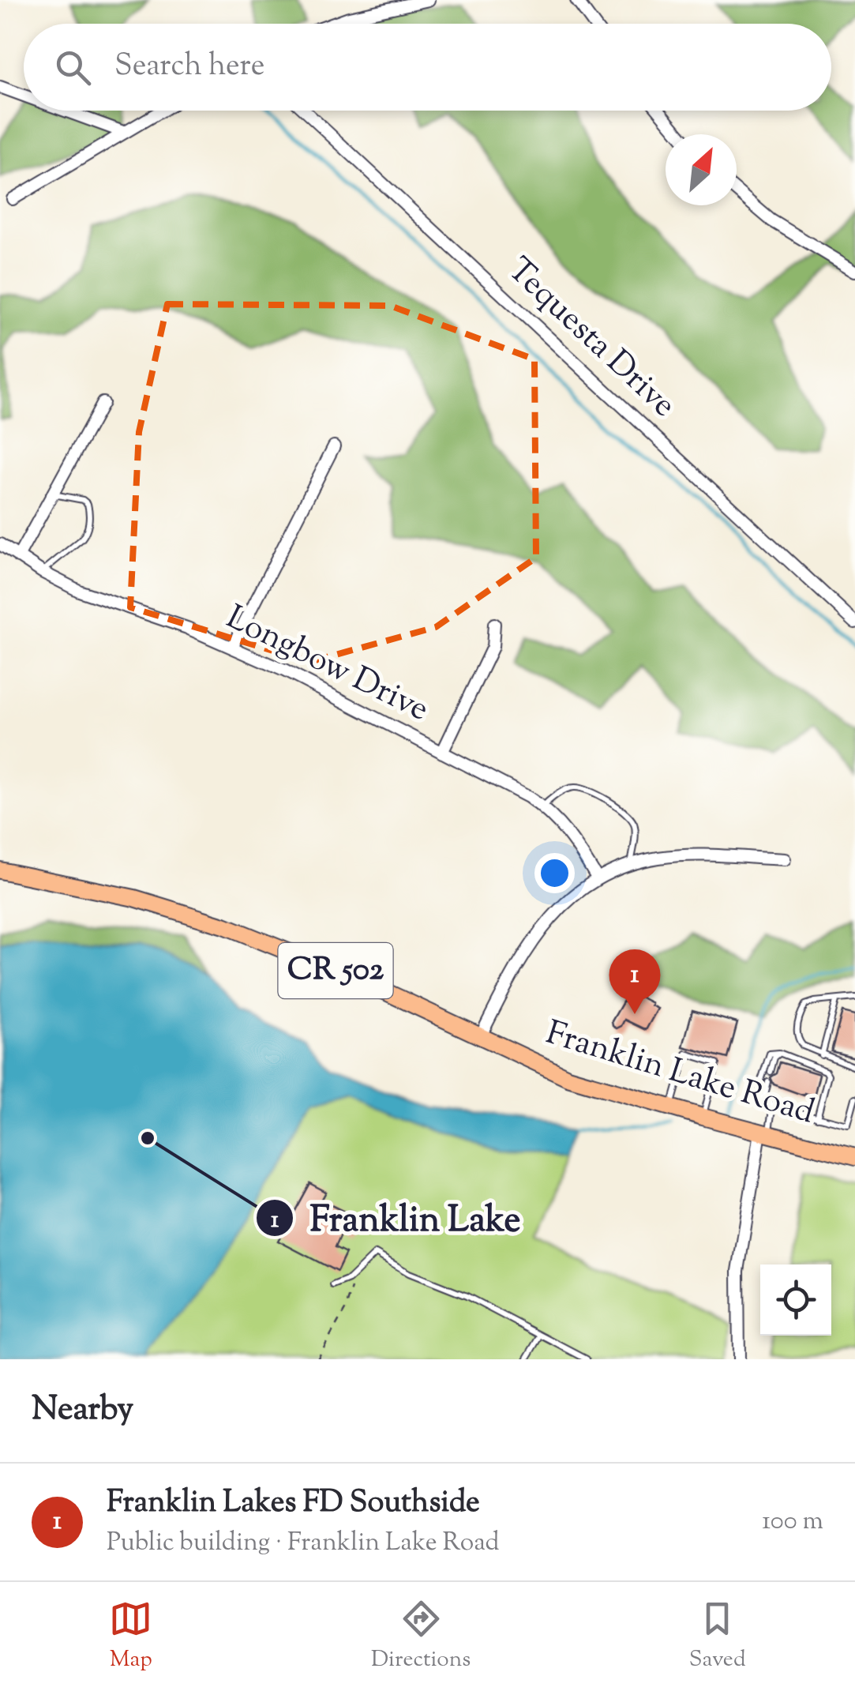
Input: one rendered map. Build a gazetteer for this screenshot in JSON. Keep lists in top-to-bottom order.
{
  "streets": {
    "main road": ["CR 502", "Franklin Lake Road"],
    "street": ["Tequesta Drive", "Longbow Drive"]
  },
  "places": ["Franklin Lake"],
  "north": "top right",
  "page": {
    "search": "Search here",
    "pins": "1",
    "heading": "Nearby",
    "list": [
      {
        "mark": "1",
        "name": "Franklin Lakes FD Southside",
        "note": "Public building · Franklin Lake Road",
        "value": "100 m"
      }
    ],
    "nav": ["Map", "Directions", "Saved"]
  }
}
